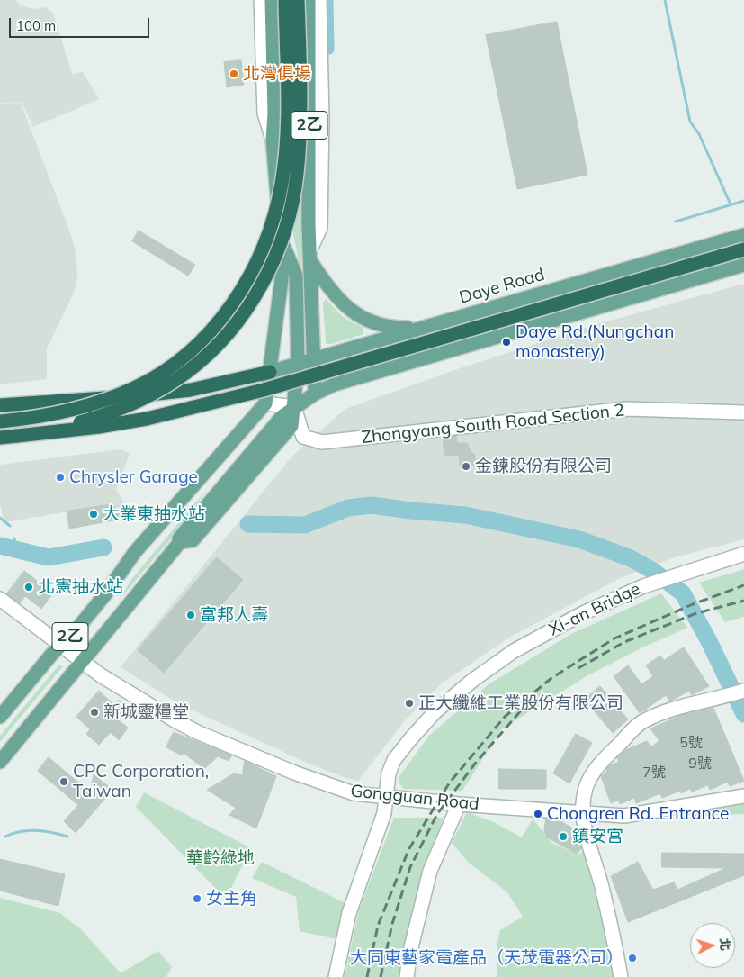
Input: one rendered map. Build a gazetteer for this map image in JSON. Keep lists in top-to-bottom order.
{
  "streets": {
    "main road": ["2乙", "Daye Road"],
    "street": ["Zhongyang South Road Section 2", "Xi-an Bridge", "Gongguan Road"]
  },
  "crossings": [
    ["2乙", "Daye Road"],
    ["2乙", "Zhongyang South Road Section 2"],
    ["2乙", "Gongguan Road"],
    ["Xi-an Bridge", "Gongguan Road"]
  ],
  "parks": ["華齡綠地"],
  "places": [
    "北灣俱場",
    "Daye Rd.(Nungchan monastery)",
    "金鍊股份有限公司",
    "Chrysler Garage",
    "大業東抽水站",
    "北憲抽水站",
    "富邦人壽",
    "正大纖維工業股份有限公司",
    "新城靈糧堂",
    "CPC Corporation, Taiwan",
    "Chongren Rd. Entrance",
    "鎮安宮",
    "女主角",
    "大同東藝家電產品（天茂電器公司）"
  ],
  "house_numbers": ["5號", "9號", "7號"],
  "scale_bar": "100 m",
  "north": "right"
}
